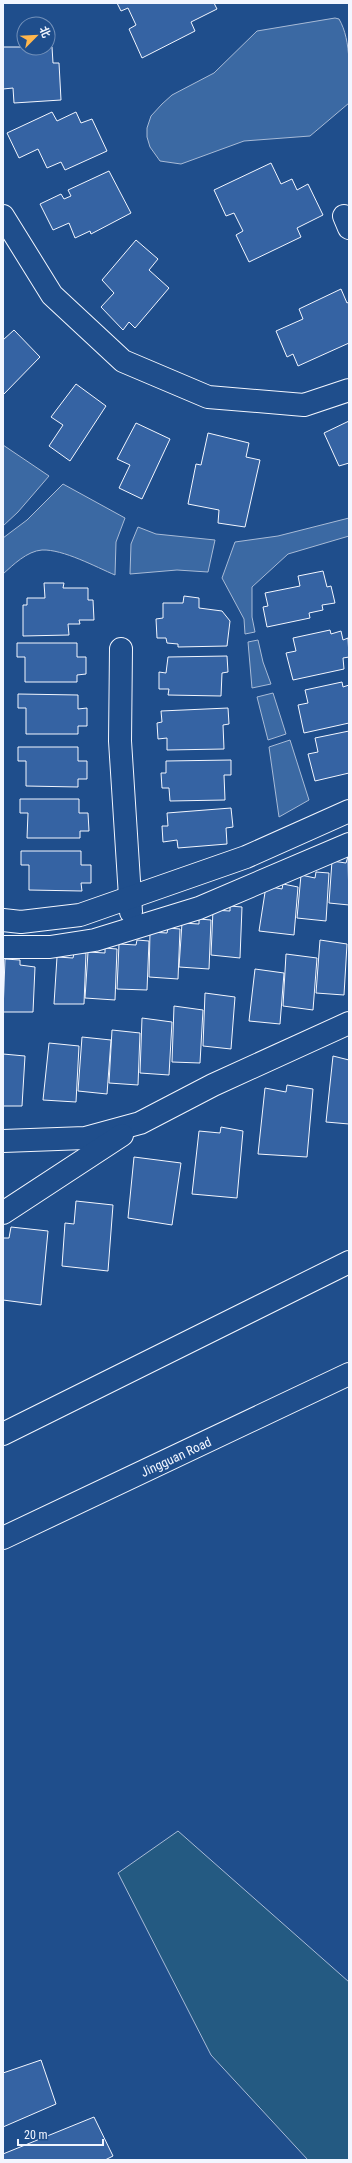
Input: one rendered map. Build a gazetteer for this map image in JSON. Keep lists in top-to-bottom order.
{
  "streets": {
    "street": ["Jingguan Road"]
  },
  "scale_bar": "20 m",
  "north": "top right"
}
